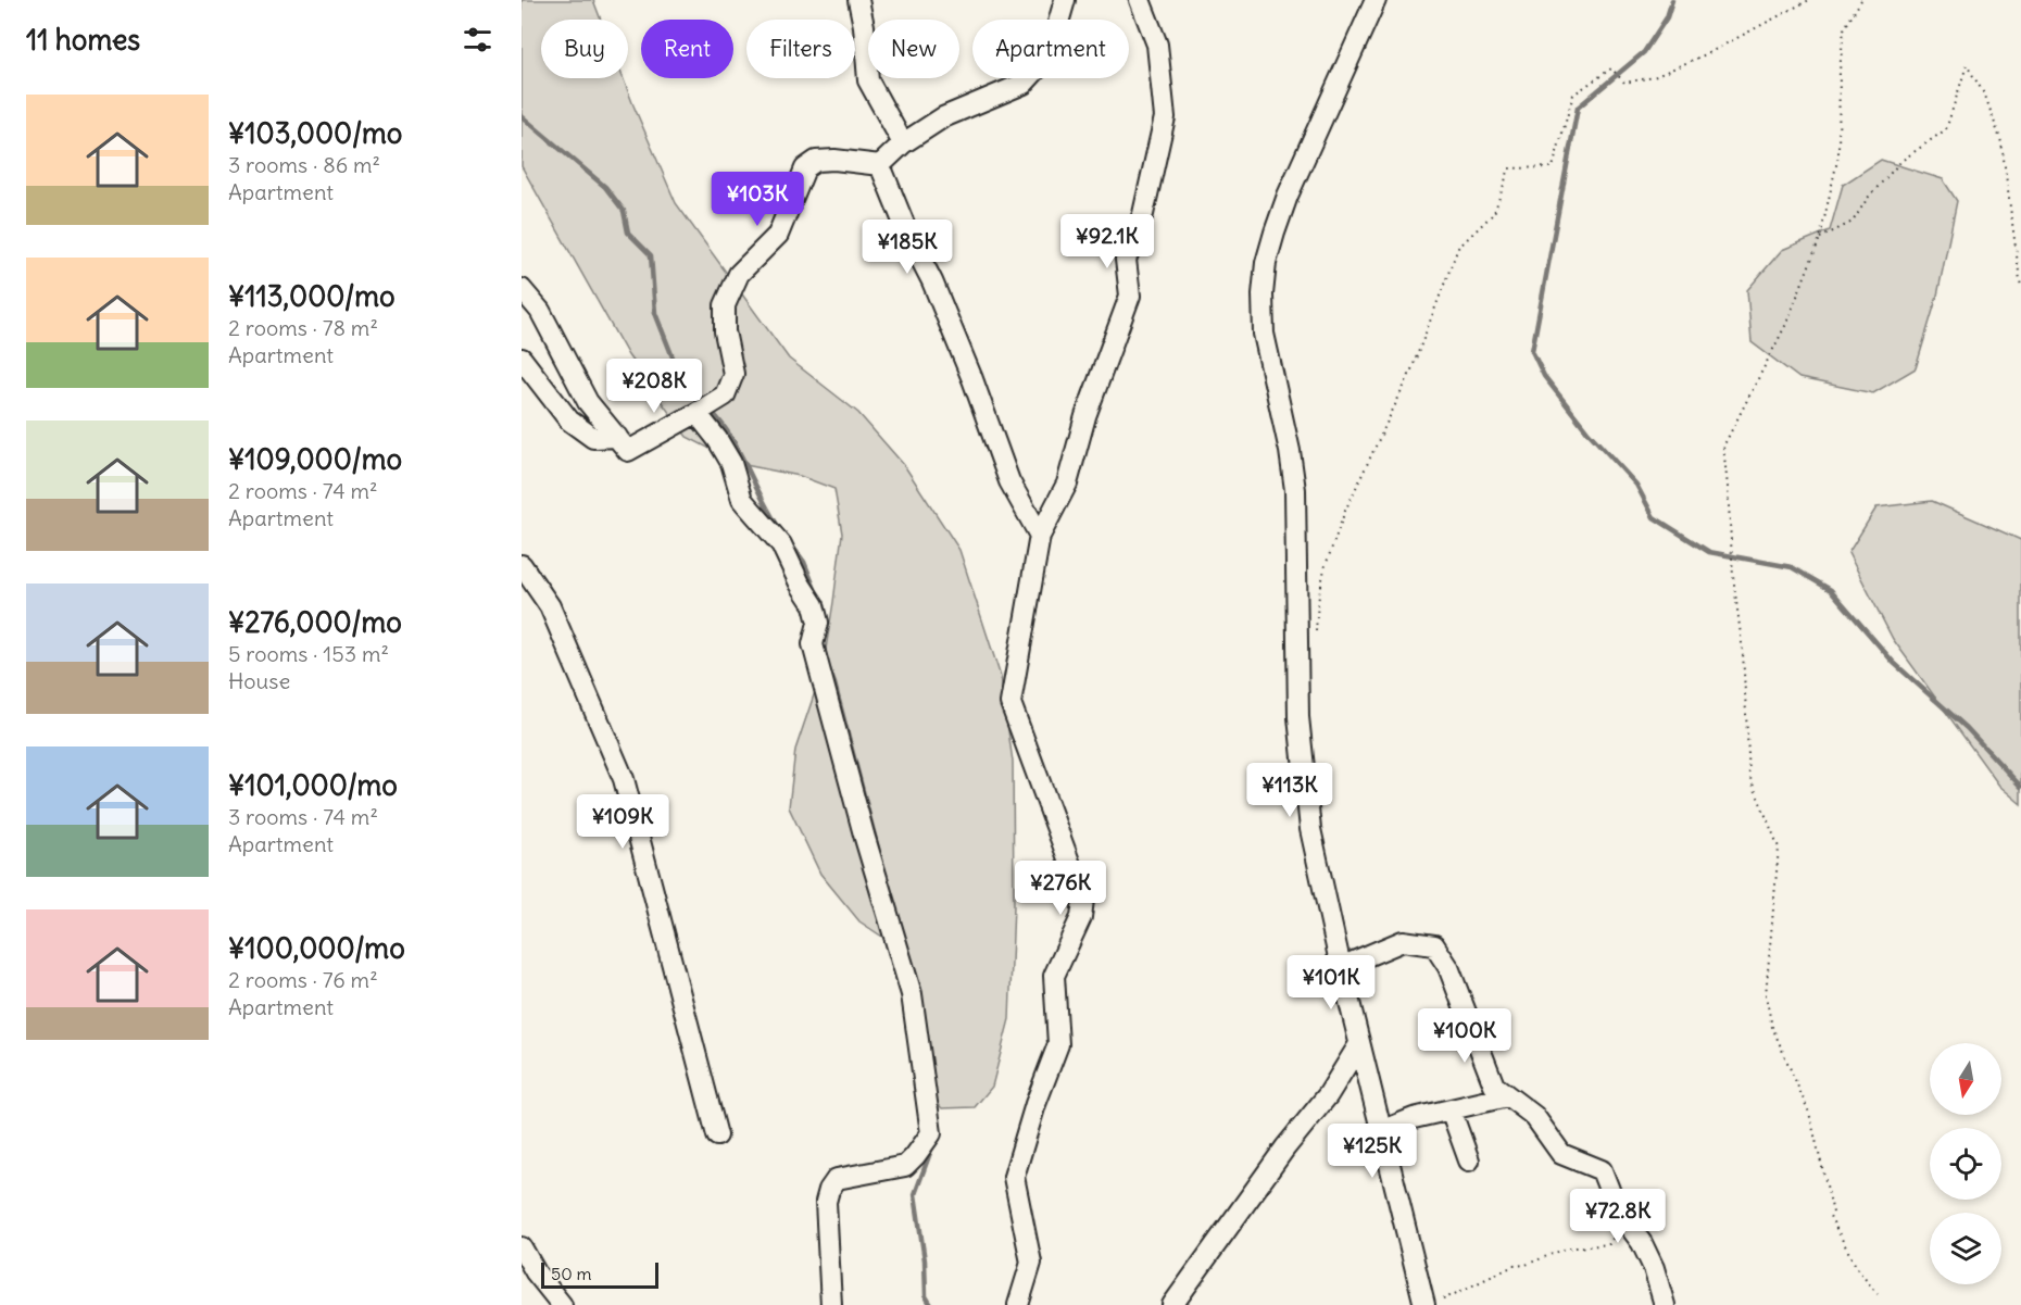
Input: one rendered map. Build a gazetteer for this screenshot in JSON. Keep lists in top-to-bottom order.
{
  "scale_bar": "50 m",
  "north": "bottom",
  "page": {
    "heading": "11 homes",
    "chip": [
      "Buy",
      "Rent",
      "Filters",
      "New",
      "Apartment"
    ],
    "list": [
      {
        "name": "¥103,000/mo",
        "note": "3 rooms · 86 m² · Apartment"
      },
      {
        "name": "¥113,000/mo",
        "note": "2 rooms · 78 m² · Apartment"
      },
      {
        "name": "¥109,000/mo",
        "note": "2 rooms · 74 m² · Apartment"
      },
      {
        "name": "¥276,000/mo",
        "note": "5 rooms · 153 m² · House"
      },
      {
        "name": "¥101,000/mo",
        "note": "3 rooms · 74 m² · Apartment"
      },
      {
        "name": "¥100,000/mo",
        "note": "2 rooms · 76 m² · Apartment"
      }
    ],
    "price": [
      "¥103K",
      "¥92.1K",
      "¥185K",
      "¥208K",
      "¥113K",
      "¥109K",
      "¥276K",
      "¥101K",
      "¥100K",
      "¥125K",
      "¥72.8K"
    ],
    "scale": "50 m"
  }
}
